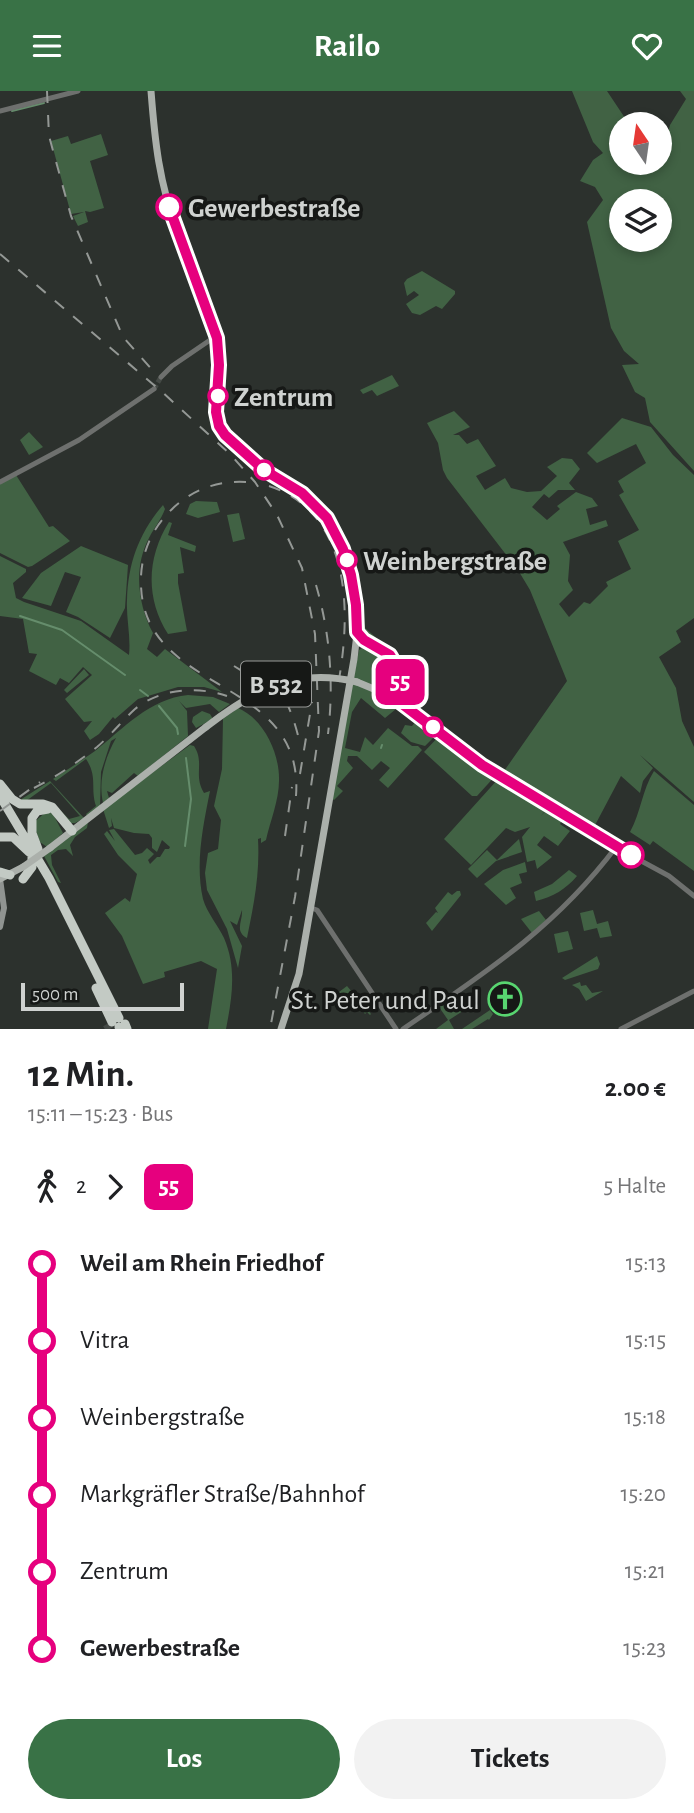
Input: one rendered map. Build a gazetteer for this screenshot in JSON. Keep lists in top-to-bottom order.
{
  "streets": {
    "main road": ["B 532"]
  },
  "places": {
    "other": ["Gewerbestraße", "Zentrum", "Weinbergstraße"],
    "church": ["St. Peter und Paul"]
  },
  "lines": ["bus line 55"],
  "scale_bar": "500 m",
  "north": "top",
  "page": {
    "header": "Railo",
    "on_map": "55",
    "scale": "500 m",
    "heading": ["12 Min.", "15:11 – 15:23 · Bus", "2.00 €"],
    "legs": ["2", "55", "5 Halte"],
    "list": [
      {
        "name": "Weil am Rhein Friedhof",
        "value": "15:13"
      },
      {
        "name": "Vitra",
        "value": "15:15"
      },
      {
        "name": "Weinbergstraße",
        "value": "15:18"
      },
      {
        "name": "Markgräfler Straße/Bahnhof",
        "value": "15:20"
      },
      {
        "name": "Zentrum",
        "value": "15:21"
      },
      {
        "name": "Gewerbestraße",
        "value": "15:23"
      }
    ],
    "buttons": ["Los", "Tickets"]
  }
}
